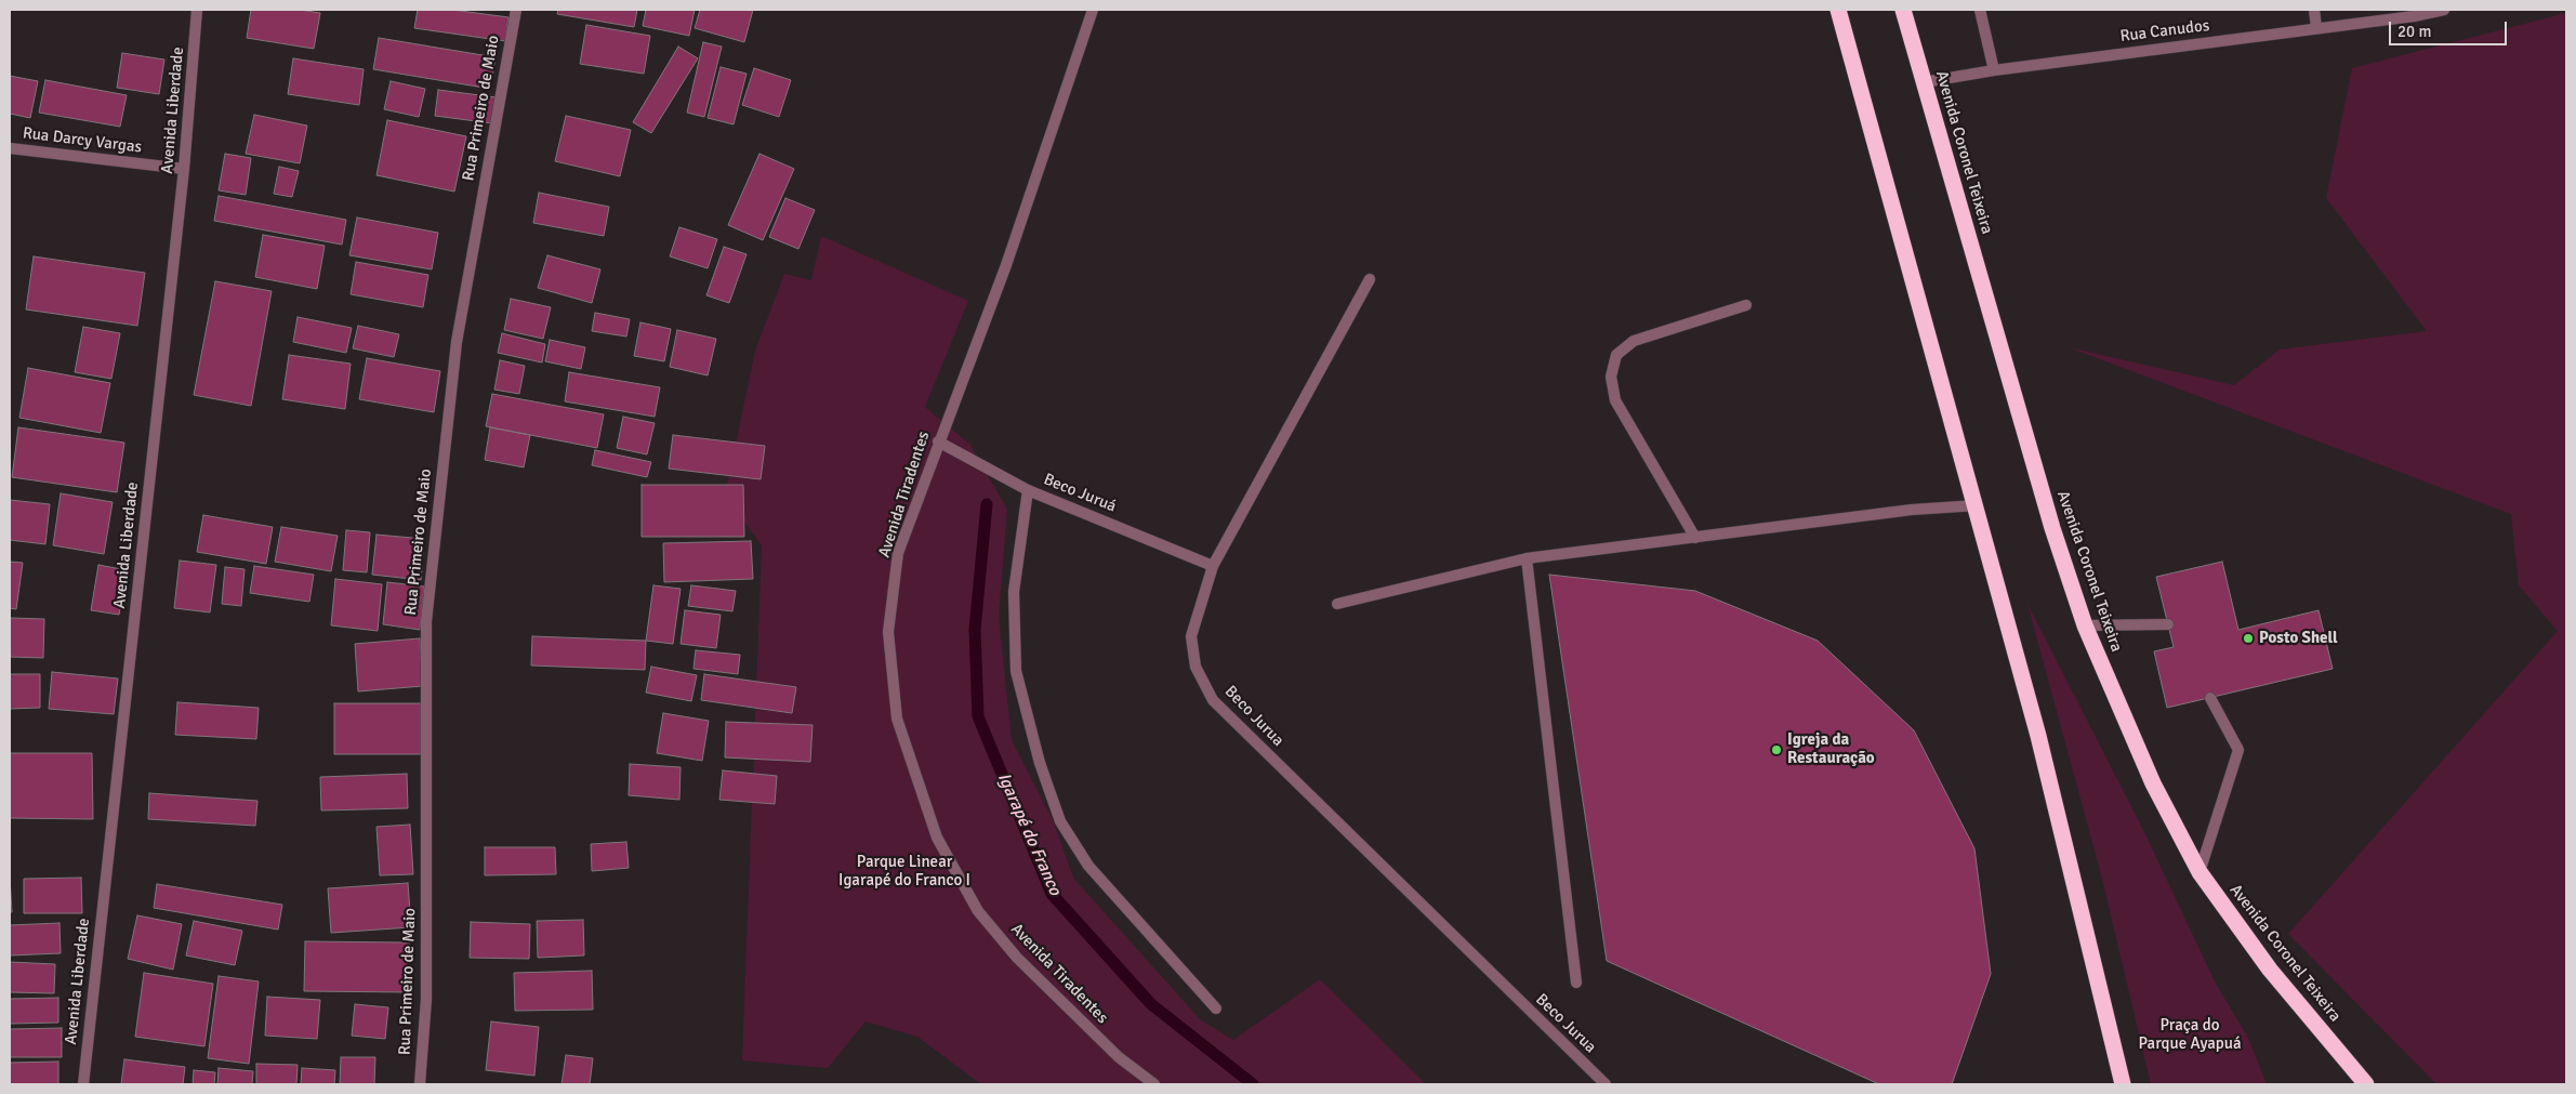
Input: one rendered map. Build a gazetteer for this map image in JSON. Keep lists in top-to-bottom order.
{
  "streets": {
    "highway": ["Avenida Coronel Teixeira"],
    "street": [
      "Rua Canudos",
      "Rua Primeiro de Maio",
      "Avenida Liberdade",
      "Rua Darcy Vargas",
      "Beco Juruá",
      "Avenida Tiradentes",
      "Beco Jurua"
    ]
  },
  "crossings": [
    ["Rua Canudos", "Avenida Coronel Teixeira"],
    ["Avenida Liberdade", "Rua Darcy Vargas"],
    ["Beco Juruá", "Avenida Tiradentes"],
    ["Beco Juruá", "Beco Jurua"]
  ],
  "water": ["Igarapé do Franco"],
  "parks": ["Parque Linear Igarapé do Franco I", "Praça do Parque Ayapuá"],
  "places": ["Posto Shell", "Igreja da Restauração"],
  "scale_bar": "20 m"
}
